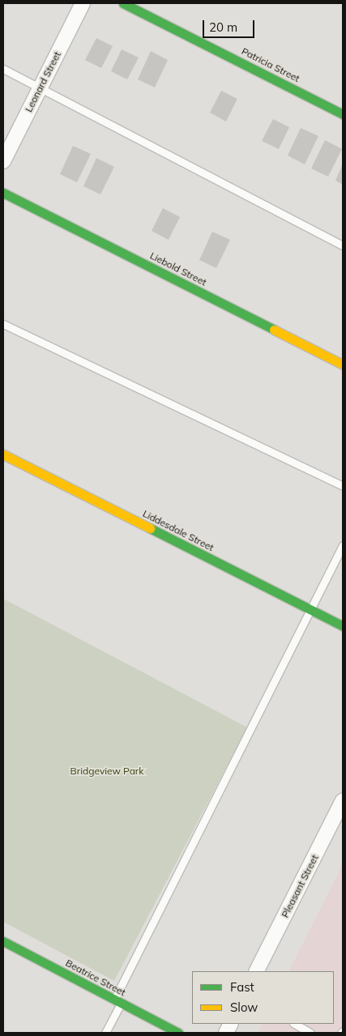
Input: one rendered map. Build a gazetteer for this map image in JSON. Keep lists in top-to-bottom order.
{
  "streets": {
    "street": [
      "Patricia Street",
      "Leonard Street",
      "Liebold Street",
      "Liddesdale Street",
      "Pleasant Street",
      "Beatrice Street"
    ]
  },
  "parks": ["Bridgeview Park"],
  "legend": ["Fast", "Slow"],
  "scale_bar": "20 m"
}
